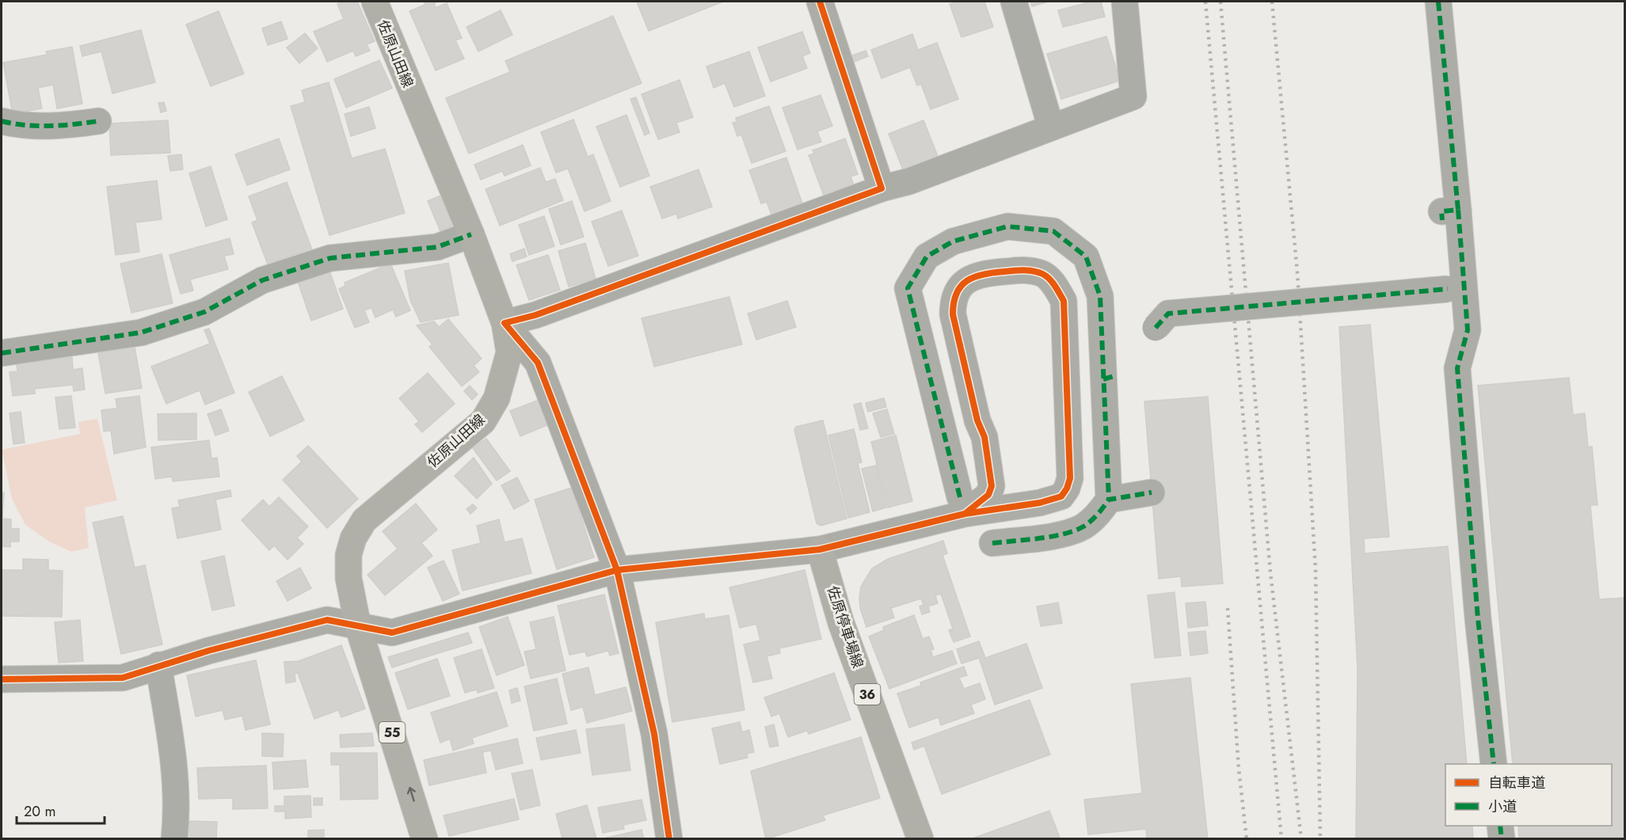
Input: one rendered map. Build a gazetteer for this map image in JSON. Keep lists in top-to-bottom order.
{
  "streets": {
    "main road": [
      "佐原山田線",
      "佐原停車場線",
      "36",
      "55"
    ]
  },
  "legend": ["自転車道", "小道"],
  "scale_bar": "20 m"
}
